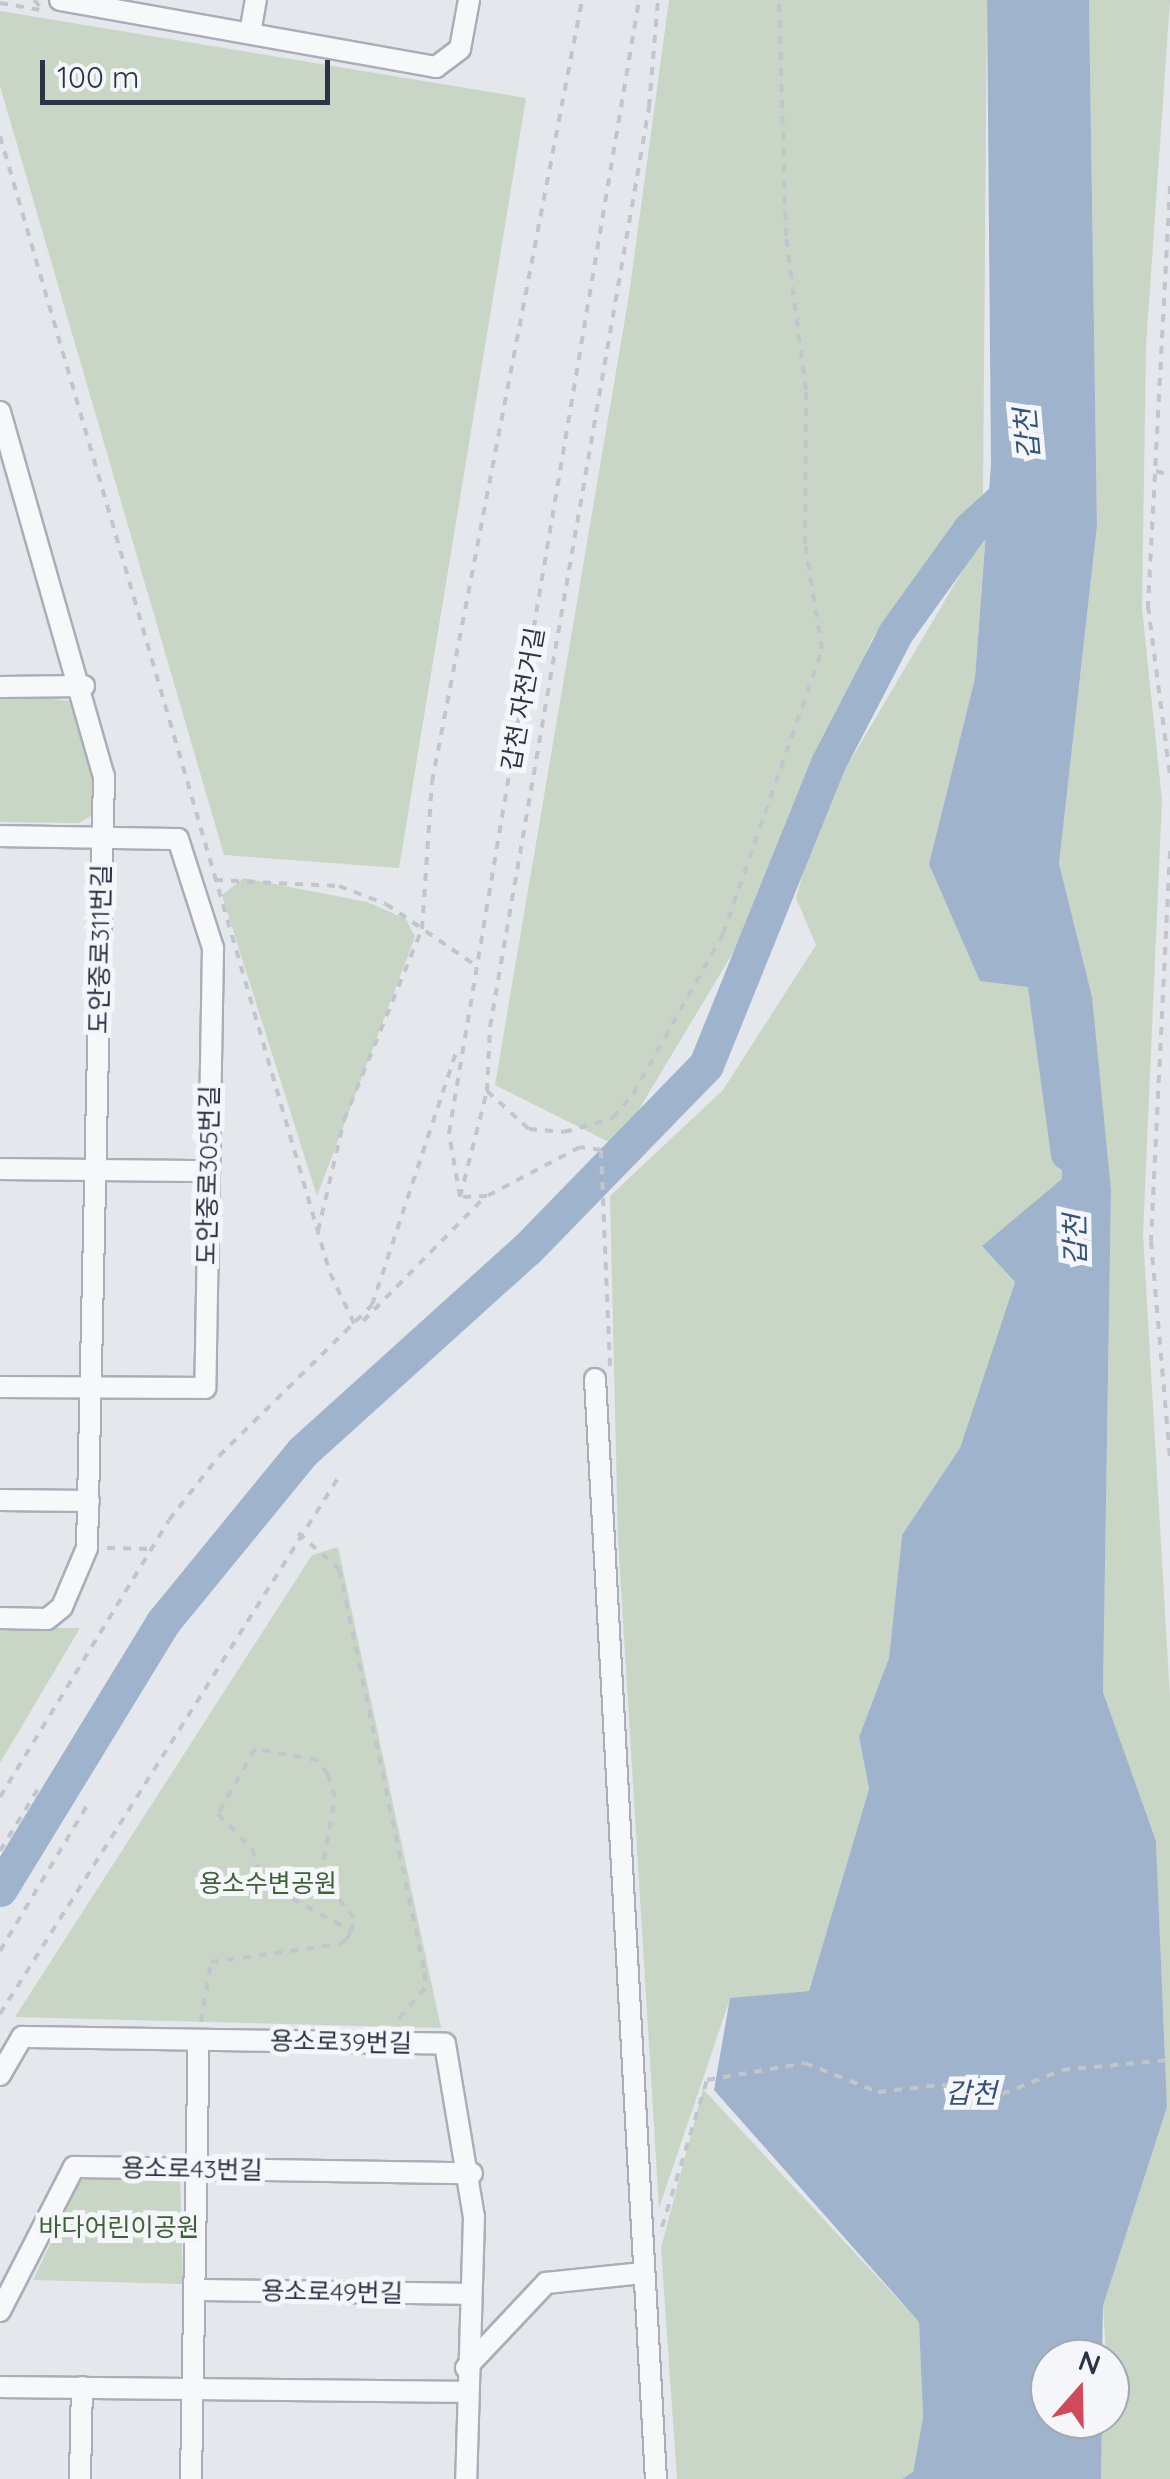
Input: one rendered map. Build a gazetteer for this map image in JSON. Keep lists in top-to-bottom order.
{
  "streets": {
    "street": [
      "도안중로311번길",
      "도안중로305번길",
      "용소로39번길",
      "용소로43번길",
      "용소로49번길"
    ],
    "path": ["갑천 자전거길"]
  },
  "crossings": [
    ["도안중로311번길", "도안중로305번길"],
    ["용소로39번길", "용소로43번길"],
    ["용소로39번길", "용소로49번길"]
  ],
  "water": ["갑천"],
  "parks": ["용소수변공원", "바다어린이공원"],
  "scale_bar": "100 m",
  "north": "top"
}
